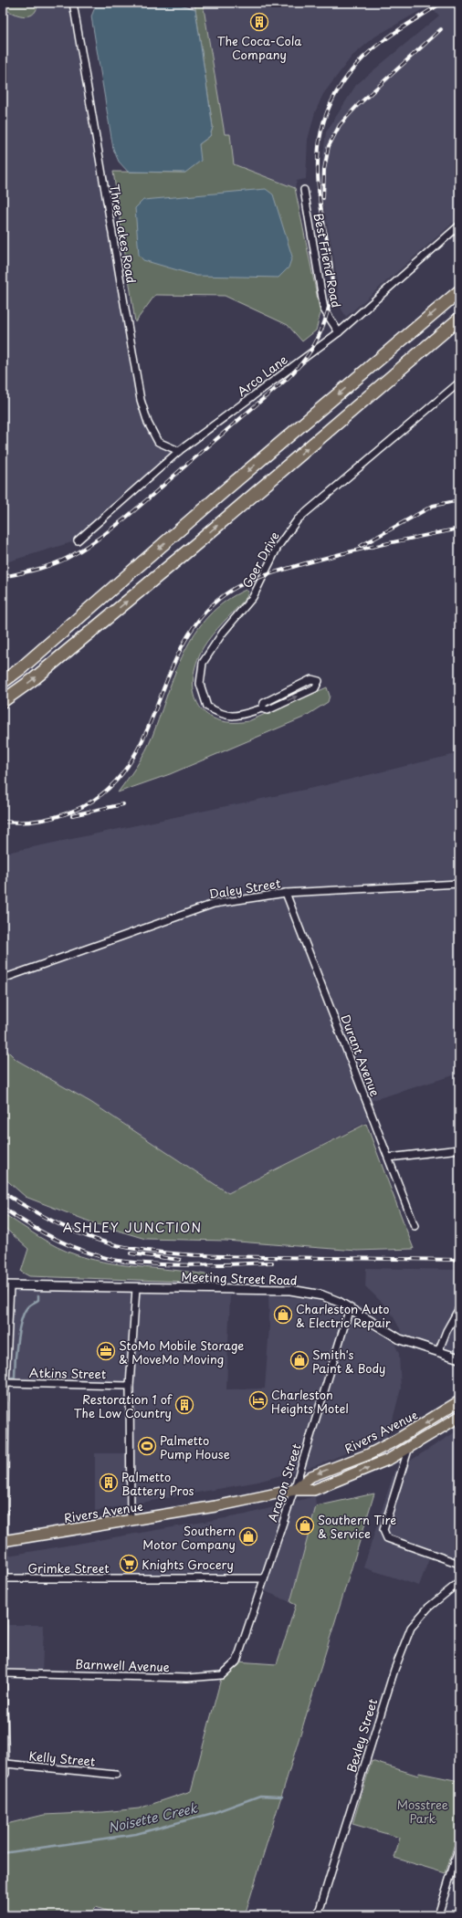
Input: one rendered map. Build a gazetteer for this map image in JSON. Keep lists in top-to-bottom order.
{
  "streets": {
    "main road": ["Rivers Avenue"],
    "street": [
      "Three Lakes Road",
      "Best Friend Road",
      "Arco Lane",
      "Goer Drive",
      "Daley Street",
      "Durant Avenue",
      "Meeting Street Road",
      "Atkins Street",
      "Aragon Street",
      "Grimke Street",
      "Barnwell Avenue",
      "Bexley Street",
      "Kelly Street"
    ]
  },
  "crossings": [
    ["Three Lakes Road", "Arco Lane"],
    ["Best Friend Road", "Arco Lane"],
    ["Daley Street", "Durant Avenue"],
    ["Meeting Street Road", "Aragon Street"],
    ["Rivers Avenue", "Aragon Street"],
    ["Aragon Street", "Grimke Street"],
    ["Aragon Street", "Barnwell Avenue"]
  ],
  "districts": ["ASHLEY JUNCTION"],
  "water": ["Noisette Creek"],
  "parks": ["Mosstree Park"],
  "places": {
    "building": ["The Coca-Cola Company", "Restoration 1 of The Low Country", "Palmetto Battery Pros"],
    "shop": [
      "Charleston Auto & Electric Repair",
      "Smith's Paint & Body",
      "Southern Tire & Service",
      "Southern Motor Company"
    ],
    "office": ["StoMo Mobile Storage & MoveMo Moving"],
    "hotel": ["Charleston Heights Motel"],
    "sports": ["Palmetto Pump House"],
    "supermarket": ["Knights Grocery"]
  }
}
